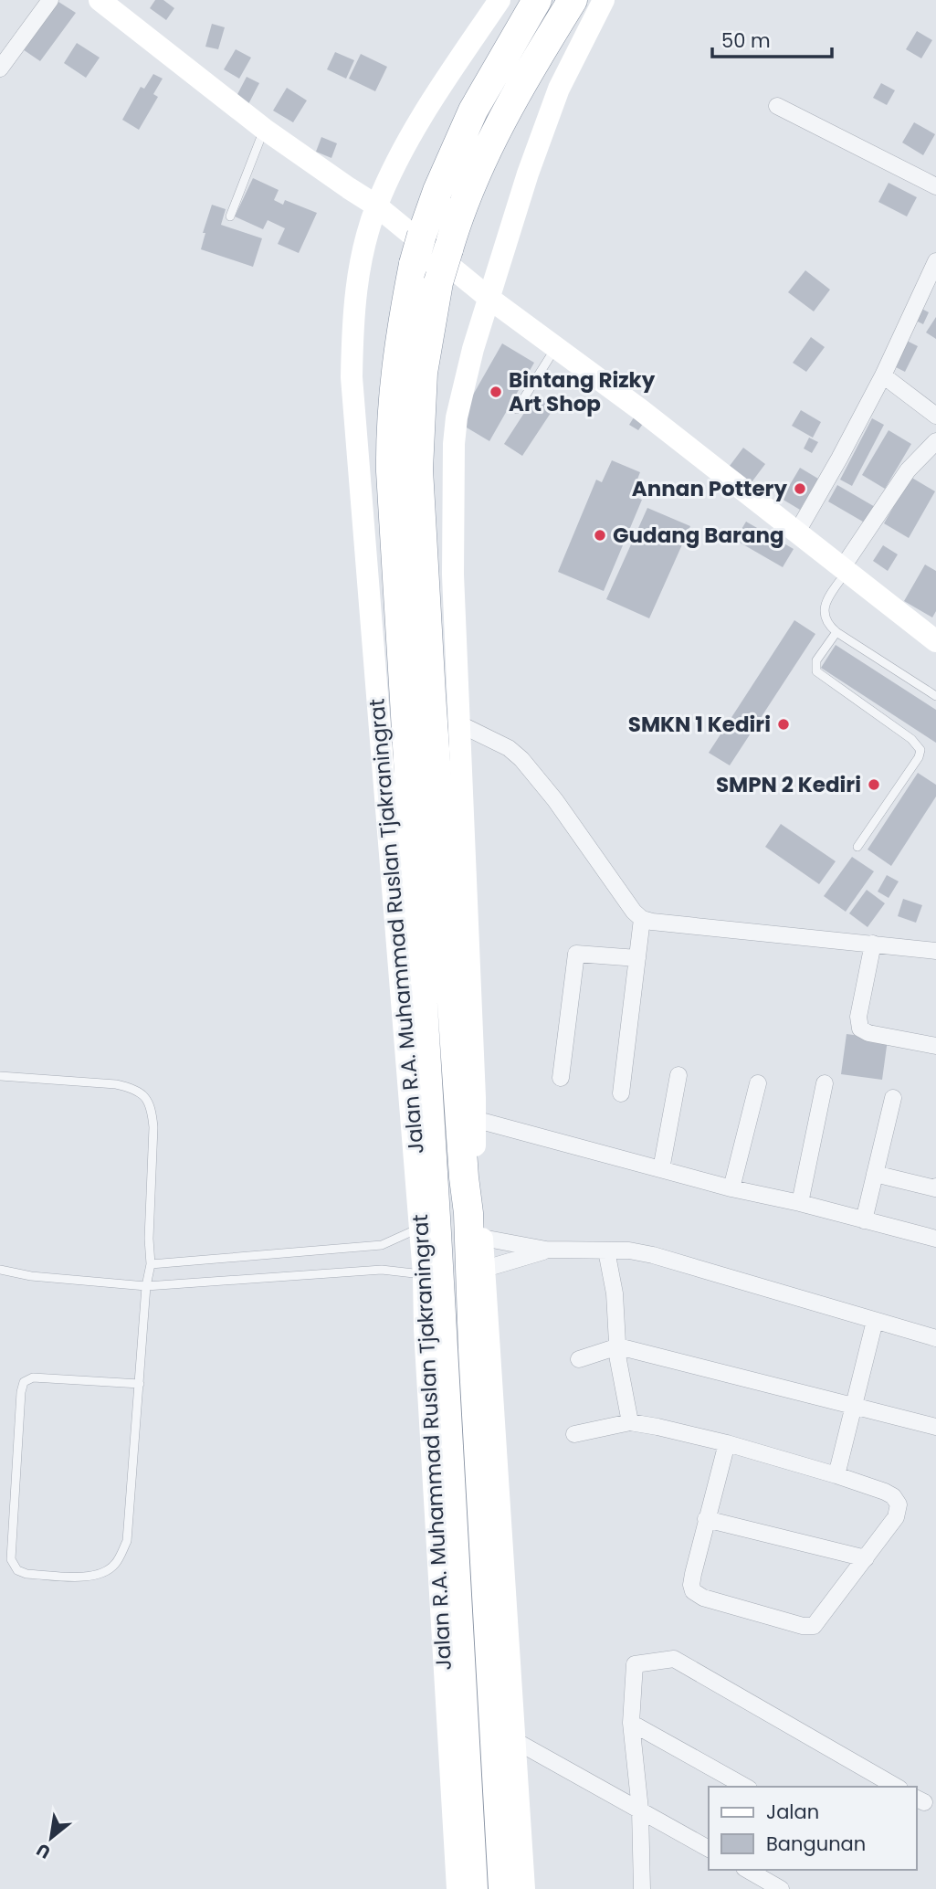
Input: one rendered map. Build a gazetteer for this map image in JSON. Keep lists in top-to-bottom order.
{
  "streets": {
    "highway": ["Jalan R.A. Muhammad Ruslan Tjakraningrat"]
  },
  "places": [
    "Bintang Rizky Art Shop",
    "Annan Pottery",
    "Gudang Barang",
    "SMKN 1 Kediri",
    "SMPN 2 Kediri"
  ],
  "legend": ["Jalan", "Bangunan"],
  "scale_bar": "50 m",
  "north": "bottom left"
}
